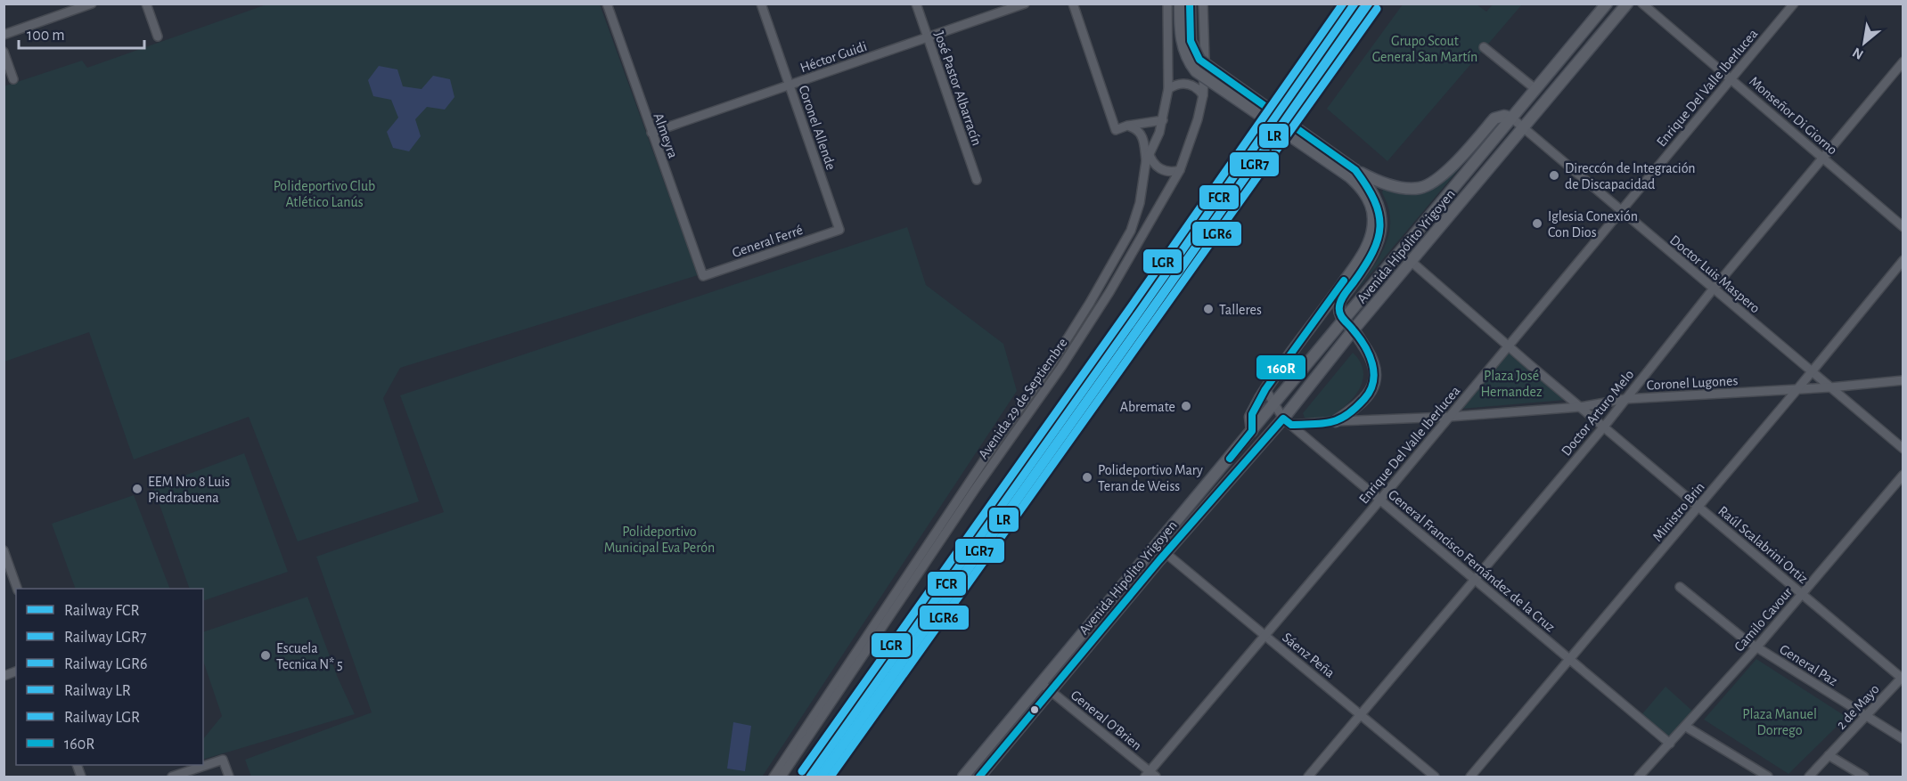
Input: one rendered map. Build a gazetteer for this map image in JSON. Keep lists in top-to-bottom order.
{
  "streets": {
    "main road": ["Avenida Hipólito Yrigoyen"],
    "street": [
      "Héctor Guidi",
      "Enrique Del Valle Iberlucea",
      "José Pastor Albarracín",
      "Monseñor Di Giorno",
      "Coronel Allende",
      "Almeyra",
      "General Ferré",
      "Doctor Luis Maspero",
      "Coronel Lugones",
      "Avenida 29 de Septiembre",
      "Doctor Arturo Melo",
      "Ministro Brin",
      "Raúl Scalabrini Ortiz",
      "General Francisco Fernández de la Cruz",
      "Camilo Cavour",
      "Sáenz Peña",
      "General Paz",
      "2 de Mayo",
      "General O'Brien"
    ]
  },
  "crossings": [
    ["Héctor Guidi", "José Pastor Albarracín"],
    ["Héctor Guidi", "Coronel Allende"],
    ["Héctor Guidi", "Almeyra"],
    ["Enrique Del Valle Iberlucea", "Monseñor Di Giorno"],
    ["Enrique Del Valle Iberlucea", "Doctor Luis Maspero"],
    ["Enrique Del Valle Iberlucea", "Coronel Lugones"],
    ["Enrique Del Valle Iberlucea", "Raúl Scalabrini Ortiz"],
    ["Enrique Del Valle Iberlucea", "General Francisco Fernández de la Cruz"],
    ["Enrique Del Valle Iberlucea", "Sáenz Peña"],
    ["Enrique Del Valle Iberlucea", "General O'Brien"],
    ["Monseñor Di Giorno", "Doctor Arturo Melo"],
    ["Coronel Allende", "General Ferré"],
    ["Almeyra", "General Ferré"],
    ["Avenida Hipólito Yrigoyen", "Doctor Luis Maspero"],
    ["Avenida Hipólito Yrigoyen", "Coronel Lugones"],
    ["Avenida Hipólito Yrigoyen", "Raúl Scalabrini Ortiz"],
    ["Avenida Hipólito Yrigoyen", "General Francisco Fernández de la Cruz"],
    ["Avenida Hipólito Yrigoyen", "Sáenz Peña"],
    ["Avenida Hipólito Yrigoyen", "General O'Brien"],
    ["Doctor Luis Maspero", "Coronel Lugones"],
    ["Doctor Luis Maspero", "Doctor Arturo Melo"],
    ["Doctor Luis Maspero", "Ministro Brin"],
    ["Coronel Lugones", "Doctor Arturo Melo"],
    ["Coronel Lugones", "Ministro Brin"],
    ["Coronel Lugones", "Raúl Scalabrini Ortiz"],
    ["Coronel Lugones", "General Francisco Fernández de la Cruz"],
    ["Doctor Arturo Melo", "Raúl Scalabrini Ortiz"],
    ["Doctor Arturo Melo", "General Francisco Fernández de la Cruz"],
    ["Doctor Arturo Melo", "Sáenz Peña"],
    ["Ministro Brin", "Raúl Scalabrini Ortiz"],
    ["Ministro Brin", "General Francisco Fernández de la Cruz"],
    ["Raúl Scalabrini Ortiz", "Camilo Cavour"],
    ["Raúl Scalabrini Ortiz", "2 de Mayo"],
    ["General Francisco Fernández de la Cruz", "Camilo Cavour"],
    ["Camilo Cavour", "General Paz"],
    ["General Paz", "2 de Mayo"]
  ],
  "parks": [
    "Grupo Scout General San Martín",
    "Polideportivo Club Atlético Lanús",
    "Plaza José Hernandez",
    "Polideportivo Municipal Eva Perón",
    "Plaza Manuel Dorrego"
  ],
  "places": [
    "Direccón de Integración de Discapacidad",
    "Iglesia Conexión Con Dios",
    "Talleres",
    "Abremate",
    "Polideportivo Mary Teran de Weiss",
    "EEM Nro 8 Luis Piedrabuena",
    "Escuela Tecnica N* 5"
  ],
  "lines": [
    "rail line FCR",
    "rail line LGR7",
    "rail line LGR",
    "transit line 160R",
    "rail line LGR6",
    "rail line LR"
  ],
  "legend": [
    "Railway FCR",
    "Railway LGR7",
    "Railway LGR6",
    "Railway LR",
    "Railway LGR",
    "160R"
  ],
  "scale_bar": "100 m",
  "north": "bottom left"
}
